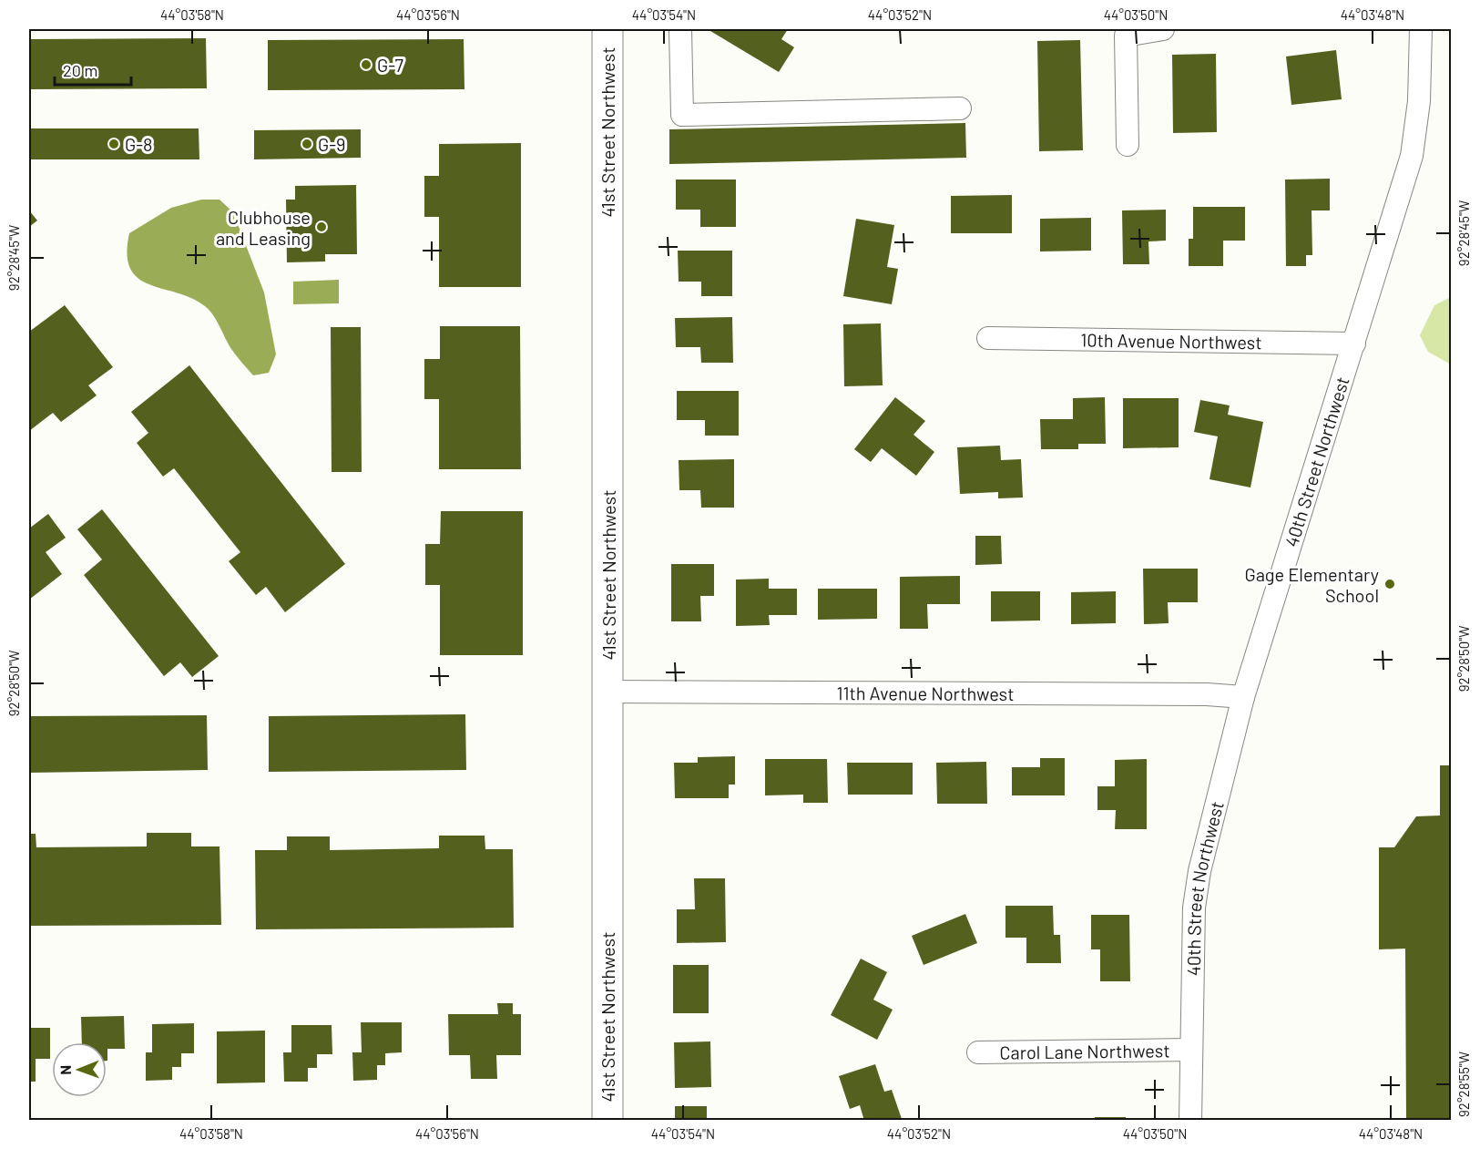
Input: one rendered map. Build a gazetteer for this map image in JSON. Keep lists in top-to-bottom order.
{
  "streets": {
    "main road": ["41st Street Northwest"],
    "street": [
      "10th Avenue Northwest",
      "40th Street Northwest",
      "11th Avenue Northwest",
      "Carol Lane Northwest"
    ]
  },
  "crossings": [
    ["41st Street Northwest", "11th Avenue Northwest"],
    ["10th Avenue Northwest", "40th Street Northwest"],
    ["40th Street Northwest", "11th Avenue Northwest"],
    ["40th Street Northwest", "Carol Lane Northwest"]
  ],
  "places": [
    "G-7",
    "G-8",
    "G-9",
    "Clubhouse and Leasing",
    "Gage Elementary School"
  ],
  "scale_bar": "20 m",
  "north": "left",
  "coordinates": [
    "44°03'58\"N",
    "44°03'56\"N",
    "44°03'54\"N",
    "44°03'52\"N",
    "44°03'50\"N",
    "44°03'48\"N",
    "92°28'45\"W",
    "92°28'50\"W",
    "92°28'55\"W"
  ]
}
